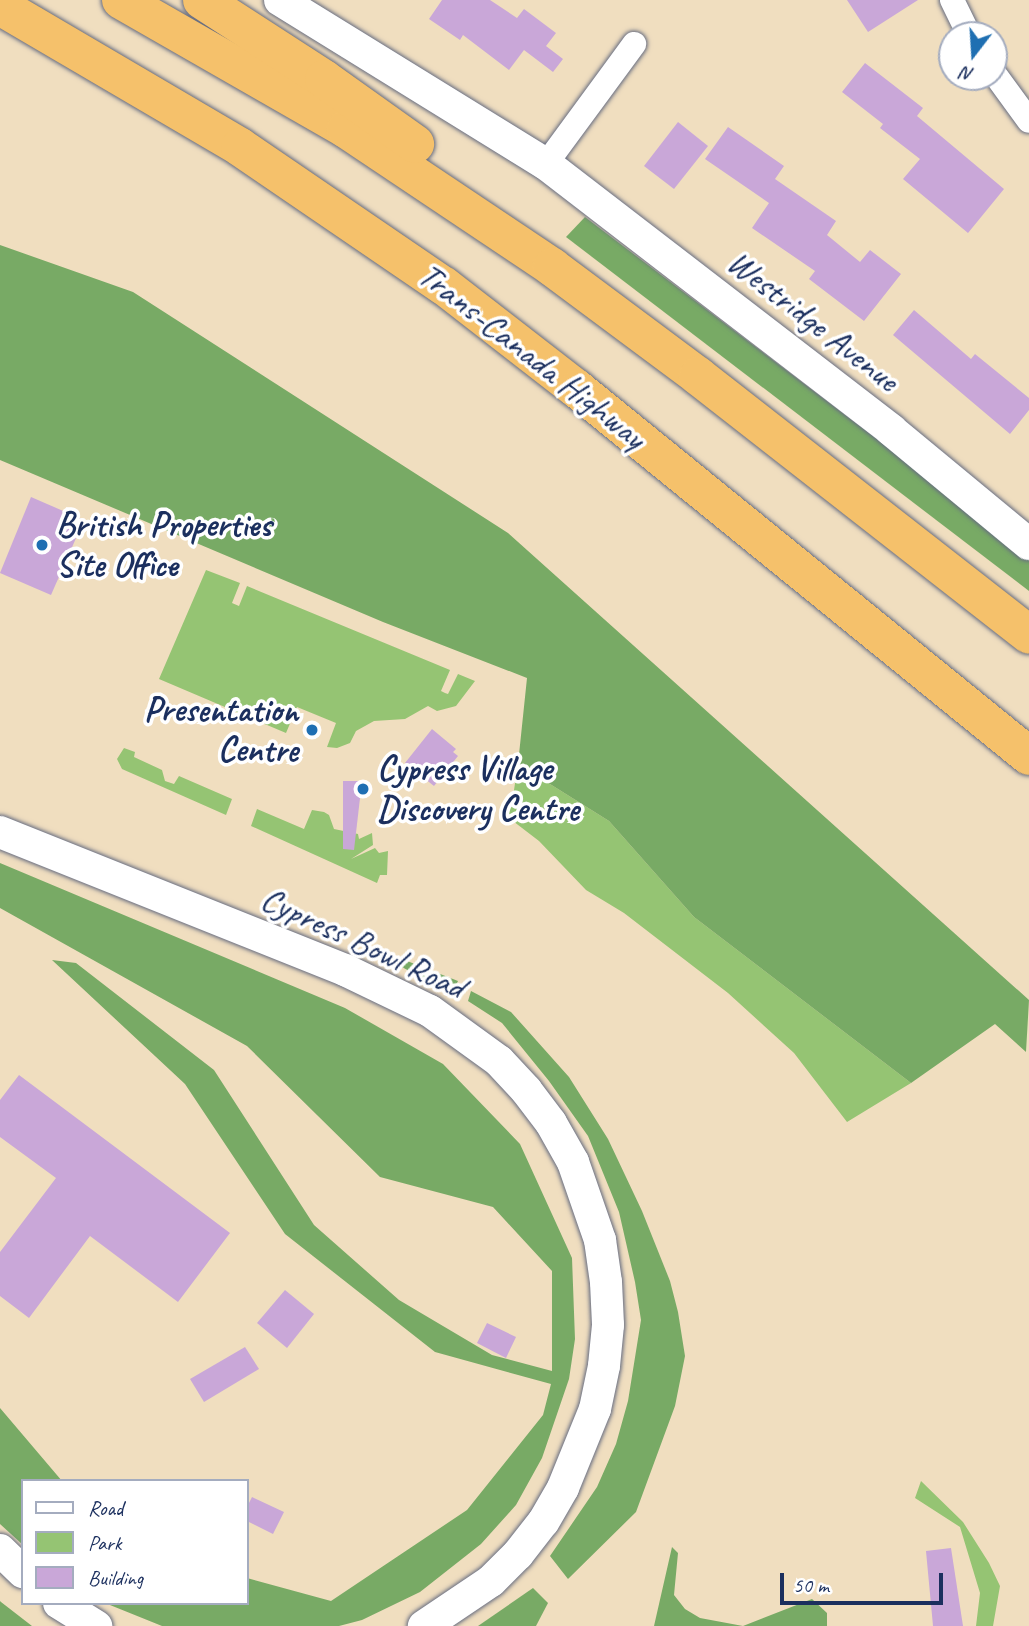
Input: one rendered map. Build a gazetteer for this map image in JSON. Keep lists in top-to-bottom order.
{
  "streets": {
    "highway": ["Trans-Canada Highway"],
    "street": ["Westridge Avenue", "Cypress Bowl Road"]
  },
  "places": ["British Properties Site Office", "Presentation Centre", "Cypress Village Discovery Centre"],
  "legend": ["Road", "Park", "Building"],
  "scale_bar": "50 m",
  "north": "bottom"
}
